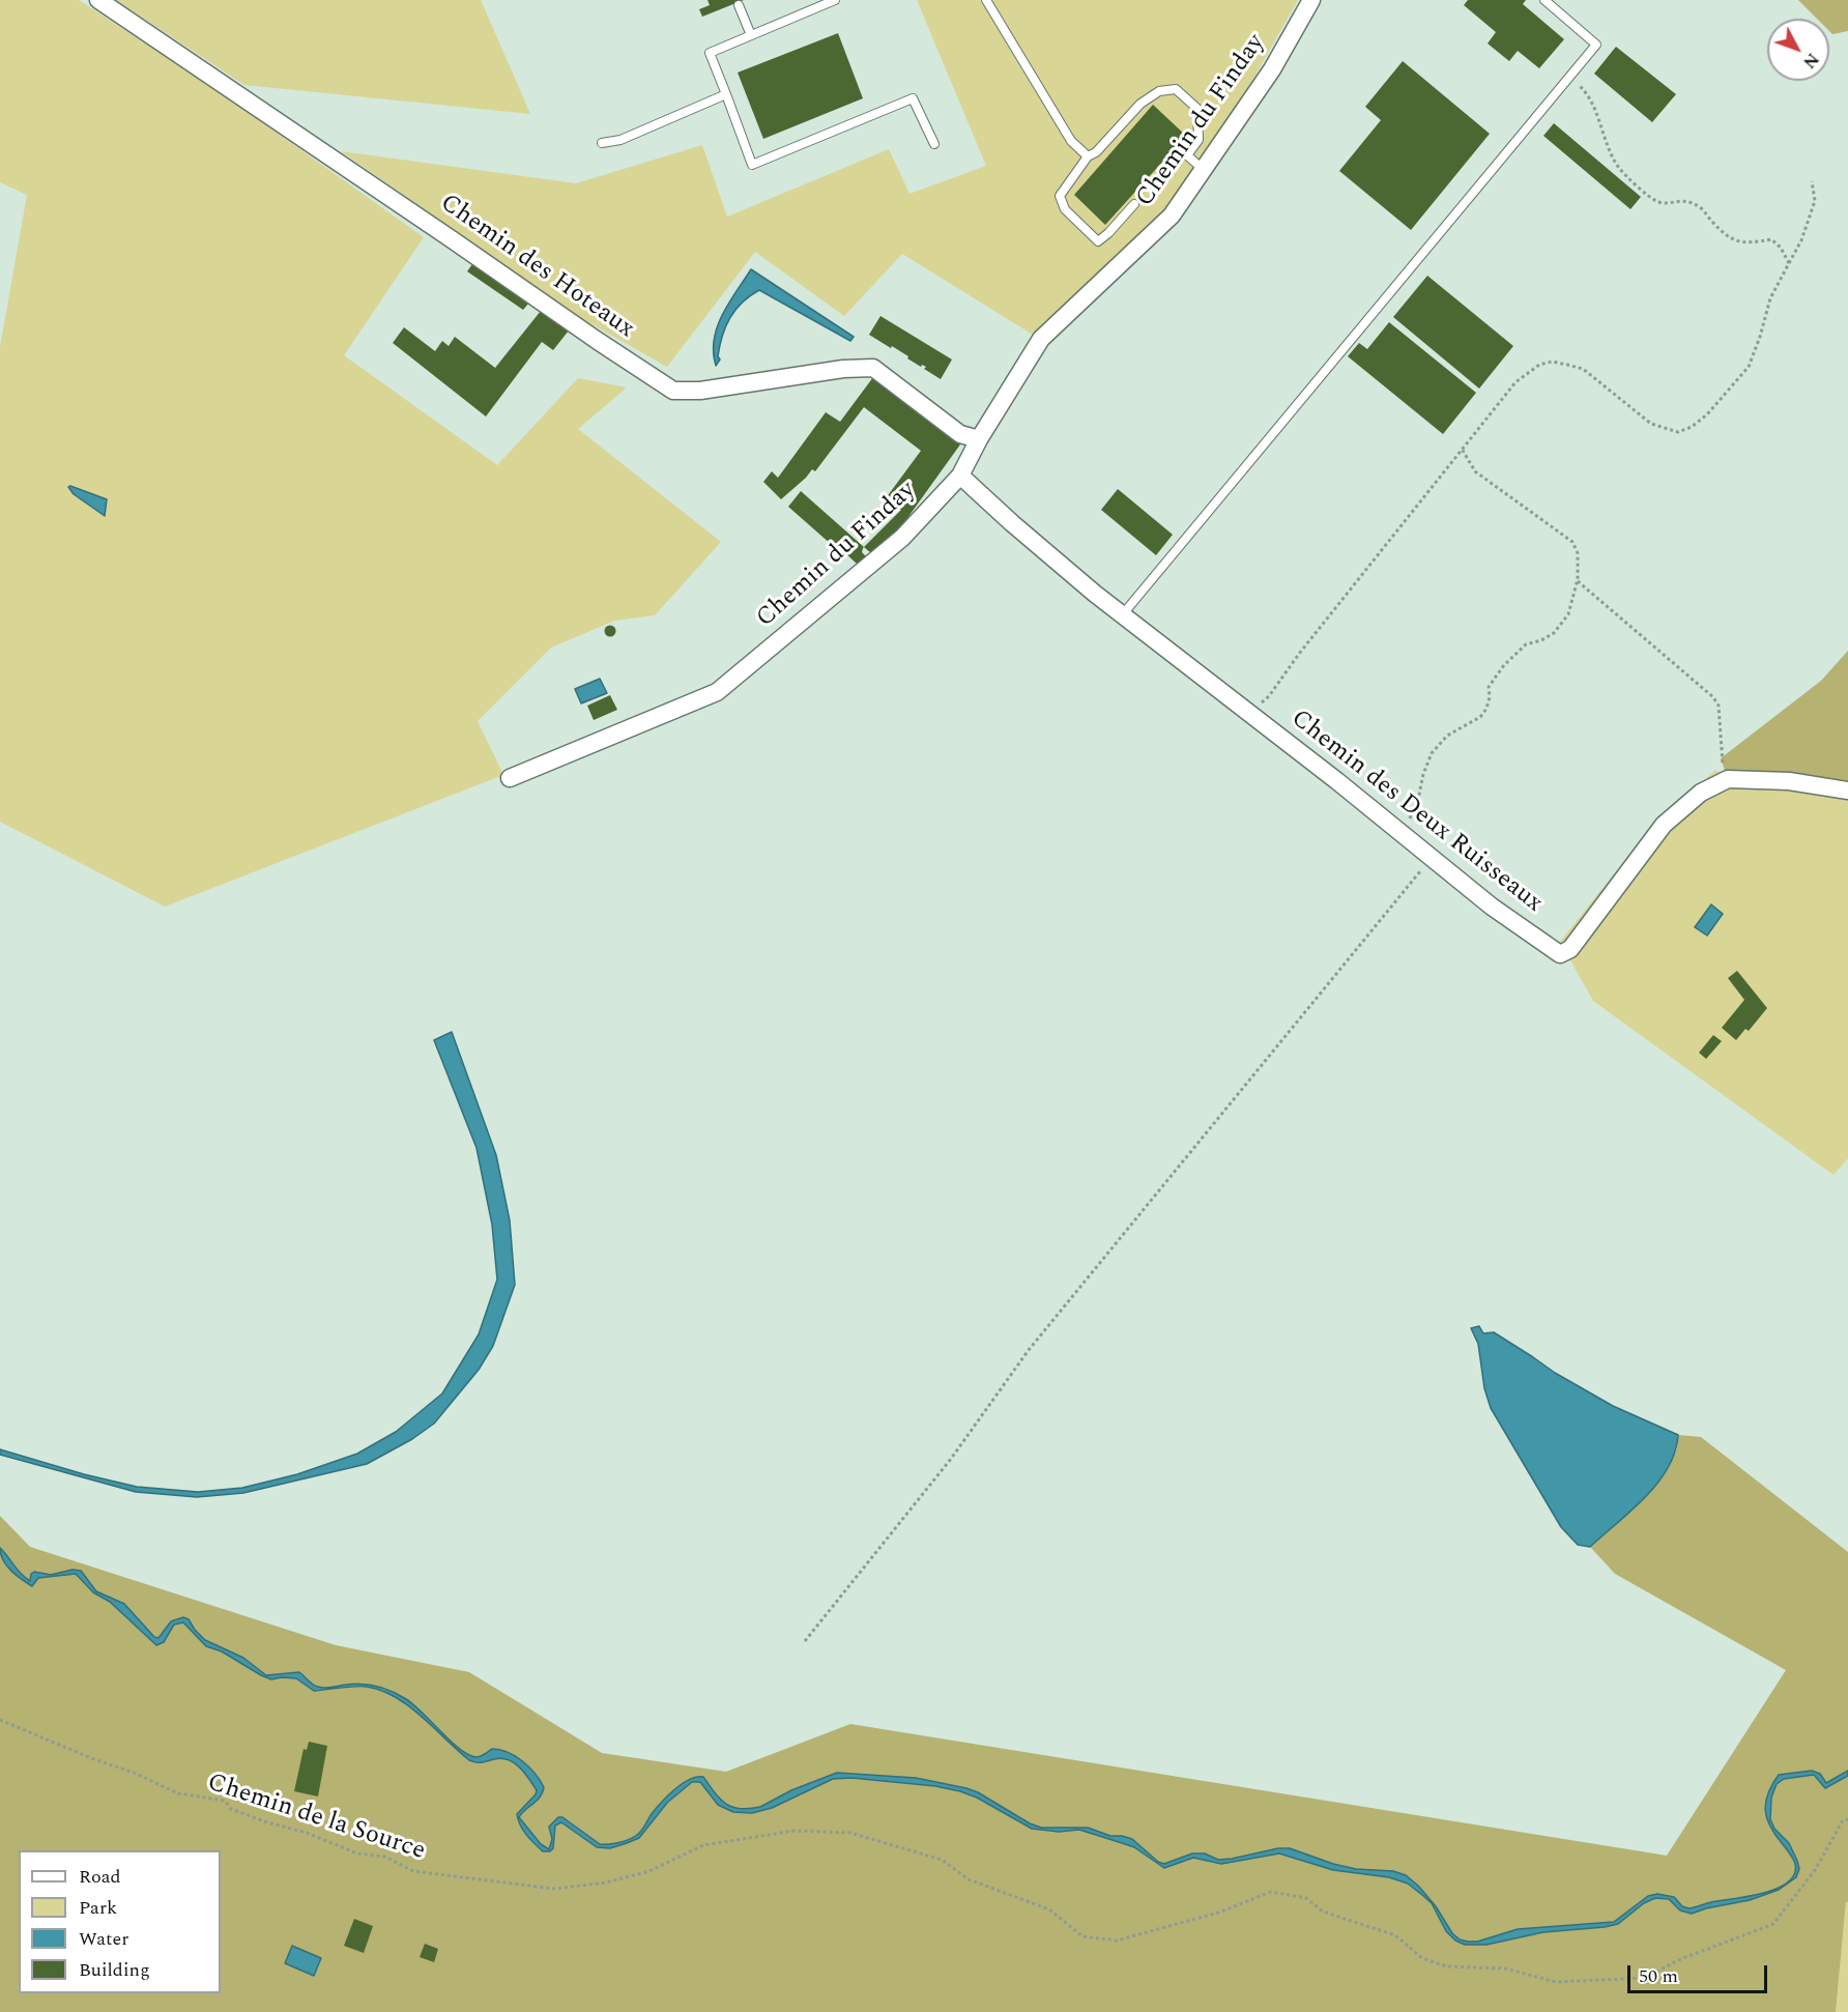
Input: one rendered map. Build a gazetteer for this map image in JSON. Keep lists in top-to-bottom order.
{
  "streets": {
    "street": ["Chemin du Finday", "Chemin des Hoteaux", "Chemin des Deux Ruisseaux"],
    "path": ["Chemin de la Source"]
  },
  "crossings": [
    ["Chemin du Finday", "Chemin des Hoteaux"],
    ["Chemin du Finday", "Chemin des Deux Ruisseaux"]
  ],
  "legend": [
    "Road",
    "Park",
    "Water",
    "Building"
  ],
  "scale_bar": "50 m",
  "north": "bottom right"
}
